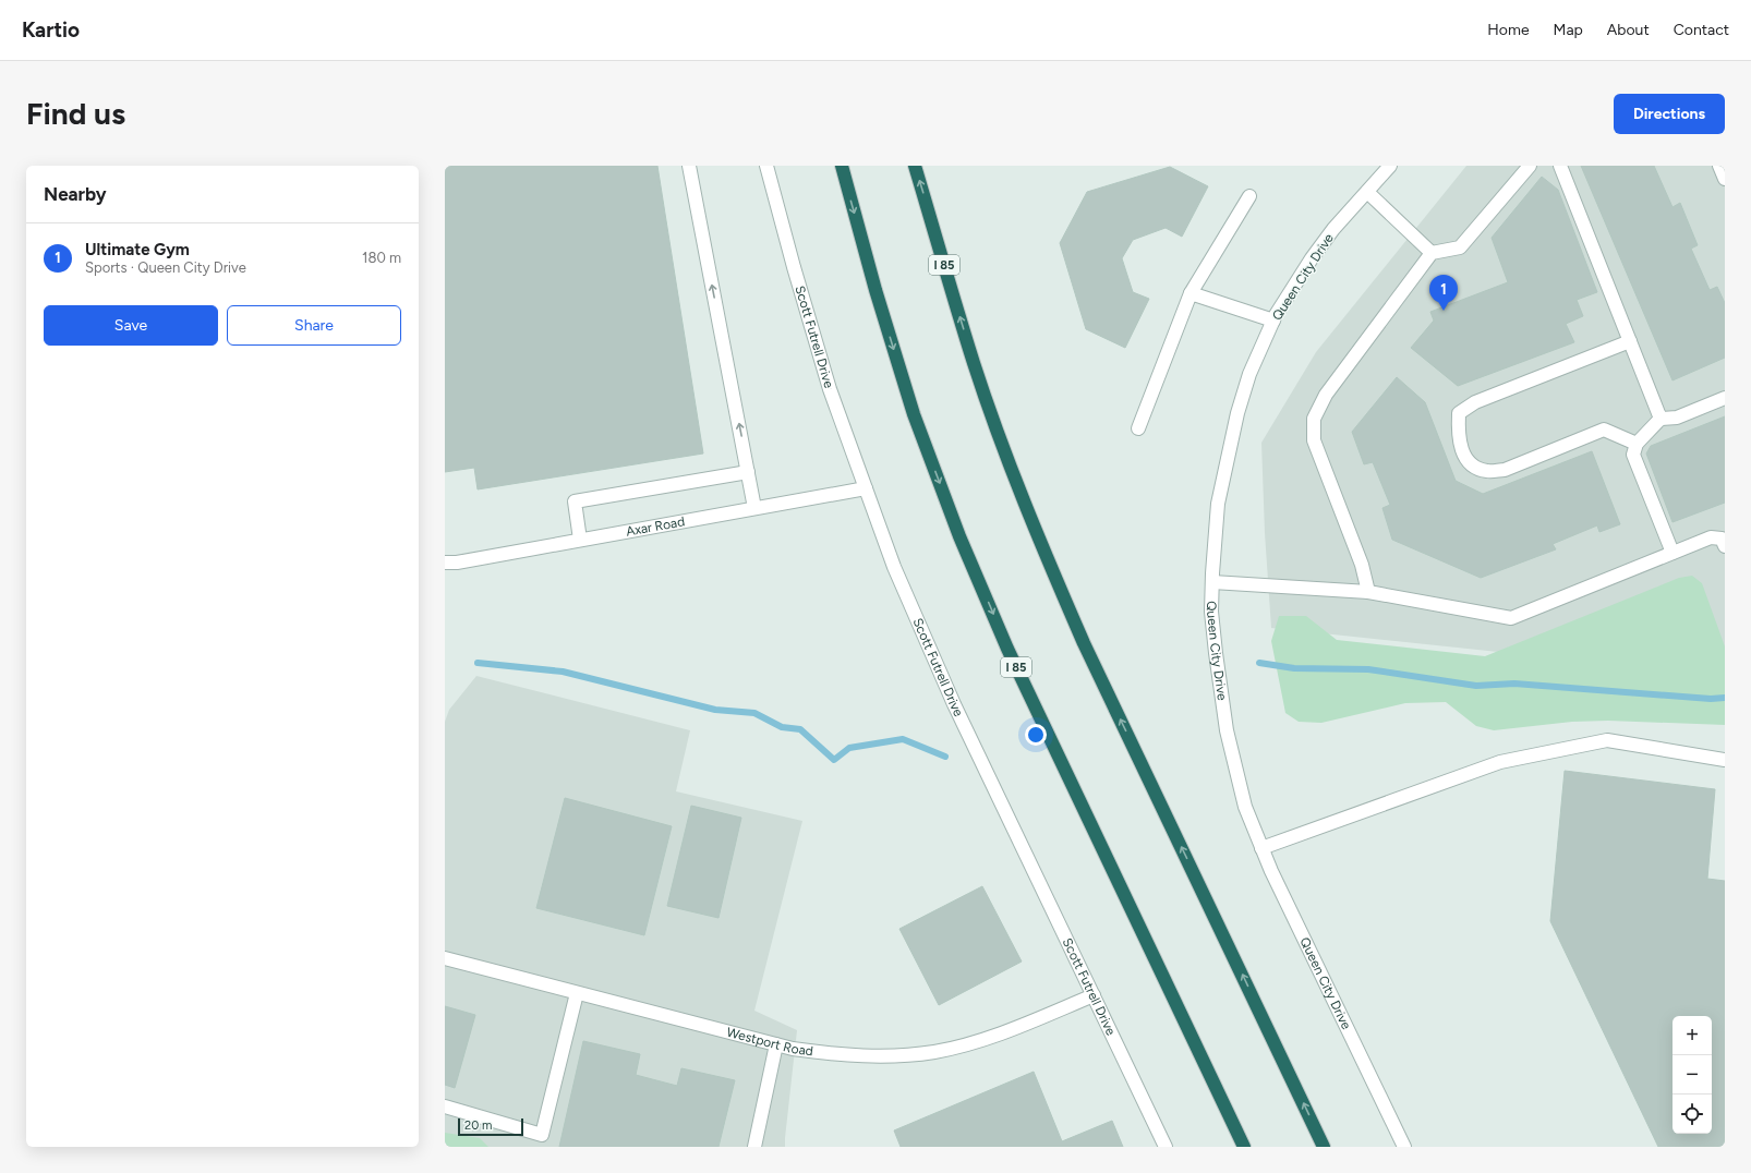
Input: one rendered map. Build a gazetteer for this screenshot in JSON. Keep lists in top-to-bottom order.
{
  "streets": {
    "highway": ["I 85"],
    "street": [
      "Queen City Drive",
      "Scott Futrell Drive",
      "Axar Road",
      "Westport Road"
    ]
  },
  "crossings": [
    ["Scott Futrell Drive", "Axar Road"],
    ["Scott Futrell Drive", "Westport Road"]
  ],
  "scale_bar": "20 m",
  "page": {
    "header": "Kartio",
    "nav": [
      "Home",
      "Map",
      "About",
      "Contact"
    ],
    "buttons": [
      "Directions",
      ["Save", "Share"]
    ],
    "title": "Find us",
    "heading": "Nearby",
    "list": [
      {
        "mark": "1",
        "name": "Ultimate Gym",
        "note": "Sports · Queen City Drive",
        "value": "180 m"
      }
    ],
    "pins": "1",
    "map_buttons": ["+", "−"],
    "scale": "20 m"
  }
}
